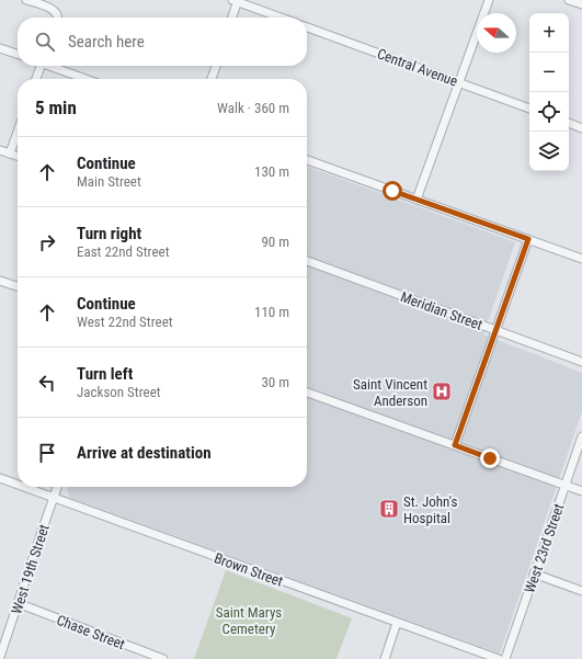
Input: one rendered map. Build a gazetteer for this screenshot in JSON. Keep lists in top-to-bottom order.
{
  "streets": {
    "street": [
      "Central Avenue",
      "Meridian Street",
      "West 23rd Street",
      "West 19th Street",
      "Brown Street",
      "Chase Street"
    ]
  },
  "crossings": [
    ["West 19th Street", "Brown Street"],
    ["West 19th Street", "Chase Street"]
  ],
  "parks": ["Saint Marys Cemetery"],
  "places": {
    "hospital": ["Saint Vincent Anderson"],
    "building": ["St. John's Hospital"]
  },
  "north": "left",
  "page": {
    "map_buttons": ["+", "−"],
    "search": "Search here",
    "heading": ["5 min", "Walk · 360 m"],
    "list": [
      ["Continue", "Main Street", "130 m"],
      ["Turn right", "East 22nd Street", "90 m"],
      ["Continue", "West 22nd Street", "110 m"],
      ["Turn left", "Jackson Street", "30 m"],
      "Arrive at destination"
    ]
  }
}
